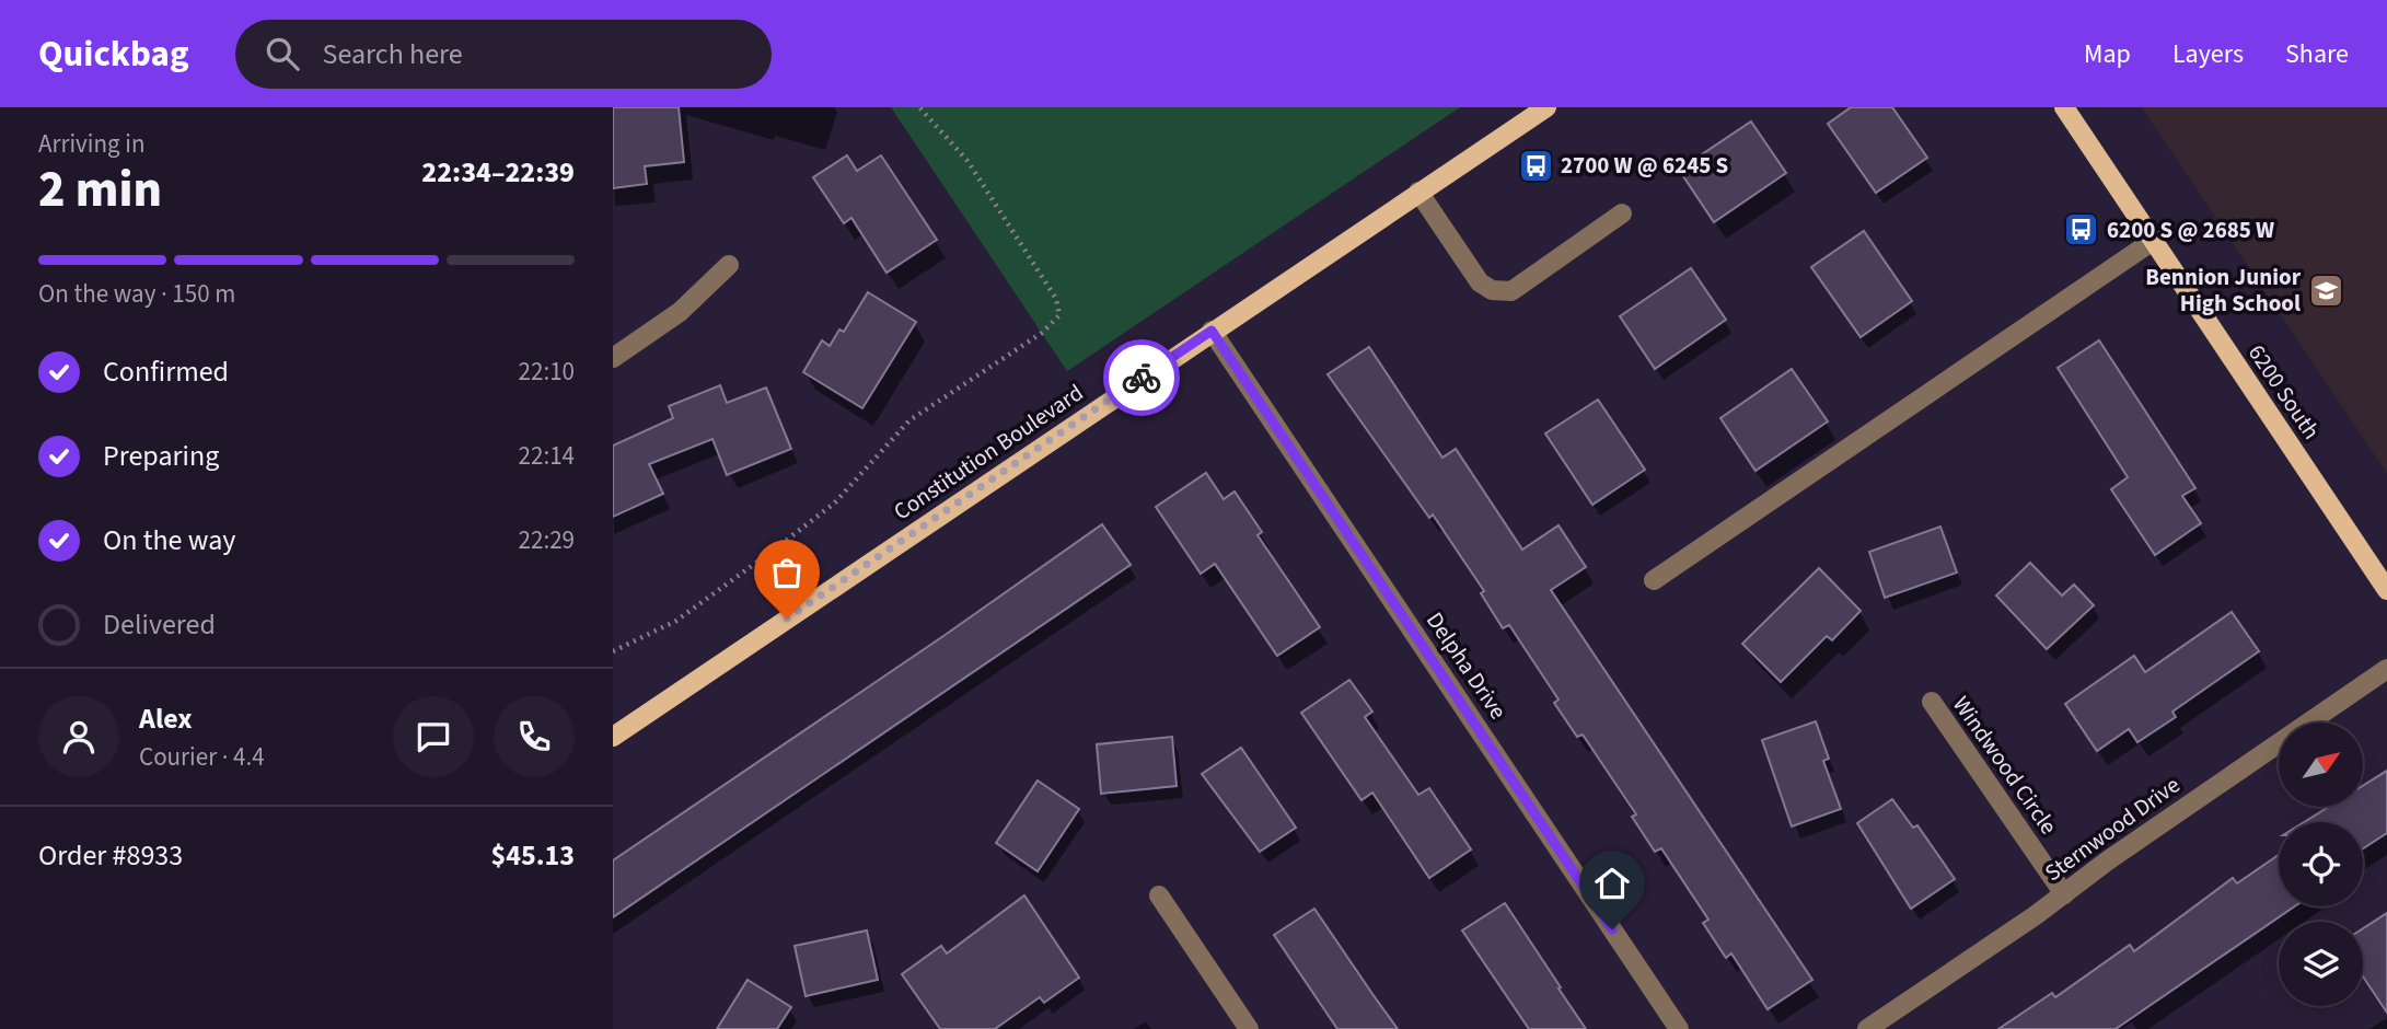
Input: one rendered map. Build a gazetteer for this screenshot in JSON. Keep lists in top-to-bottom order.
{
  "streets": {
    "main road": ["6200 South", "Constitution Boulevard"],
    "street": ["Delpha Drive", "Windwood Circle", "Sternwood Drive"]
  },
  "crossings": [
    ["Constitution Boulevard", "Delpha Drive"],
    ["Windwood Circle", "Sternwood Drive"]
  ],
  "places": {
    "bus stop": ["2700 W @ 6245 S", "6200 S @ 2685 W"],
    "school or university": ["Bennion Junior High School"]
  },
  "north": "top right",
  "page": {
    "header": "Quickbag",
    "search": "Search here",
    "nav": ["Map", "Layers", "Share"],
    "heading": ["2 min", "Arriving in", "22:34–22:39"],
    "panel": [
      "Alex",
      "Courier · 4.4",
      "Order #8933",
      "$45.13"
    ],
    "bar": "On the way · 150 m",
    "list": [
      ["Confirmed", "22:10"],
      ["Preparing", "22:14"],
      ["On the way", "22:29"],
      "Delivered"
    ]
  }
}
